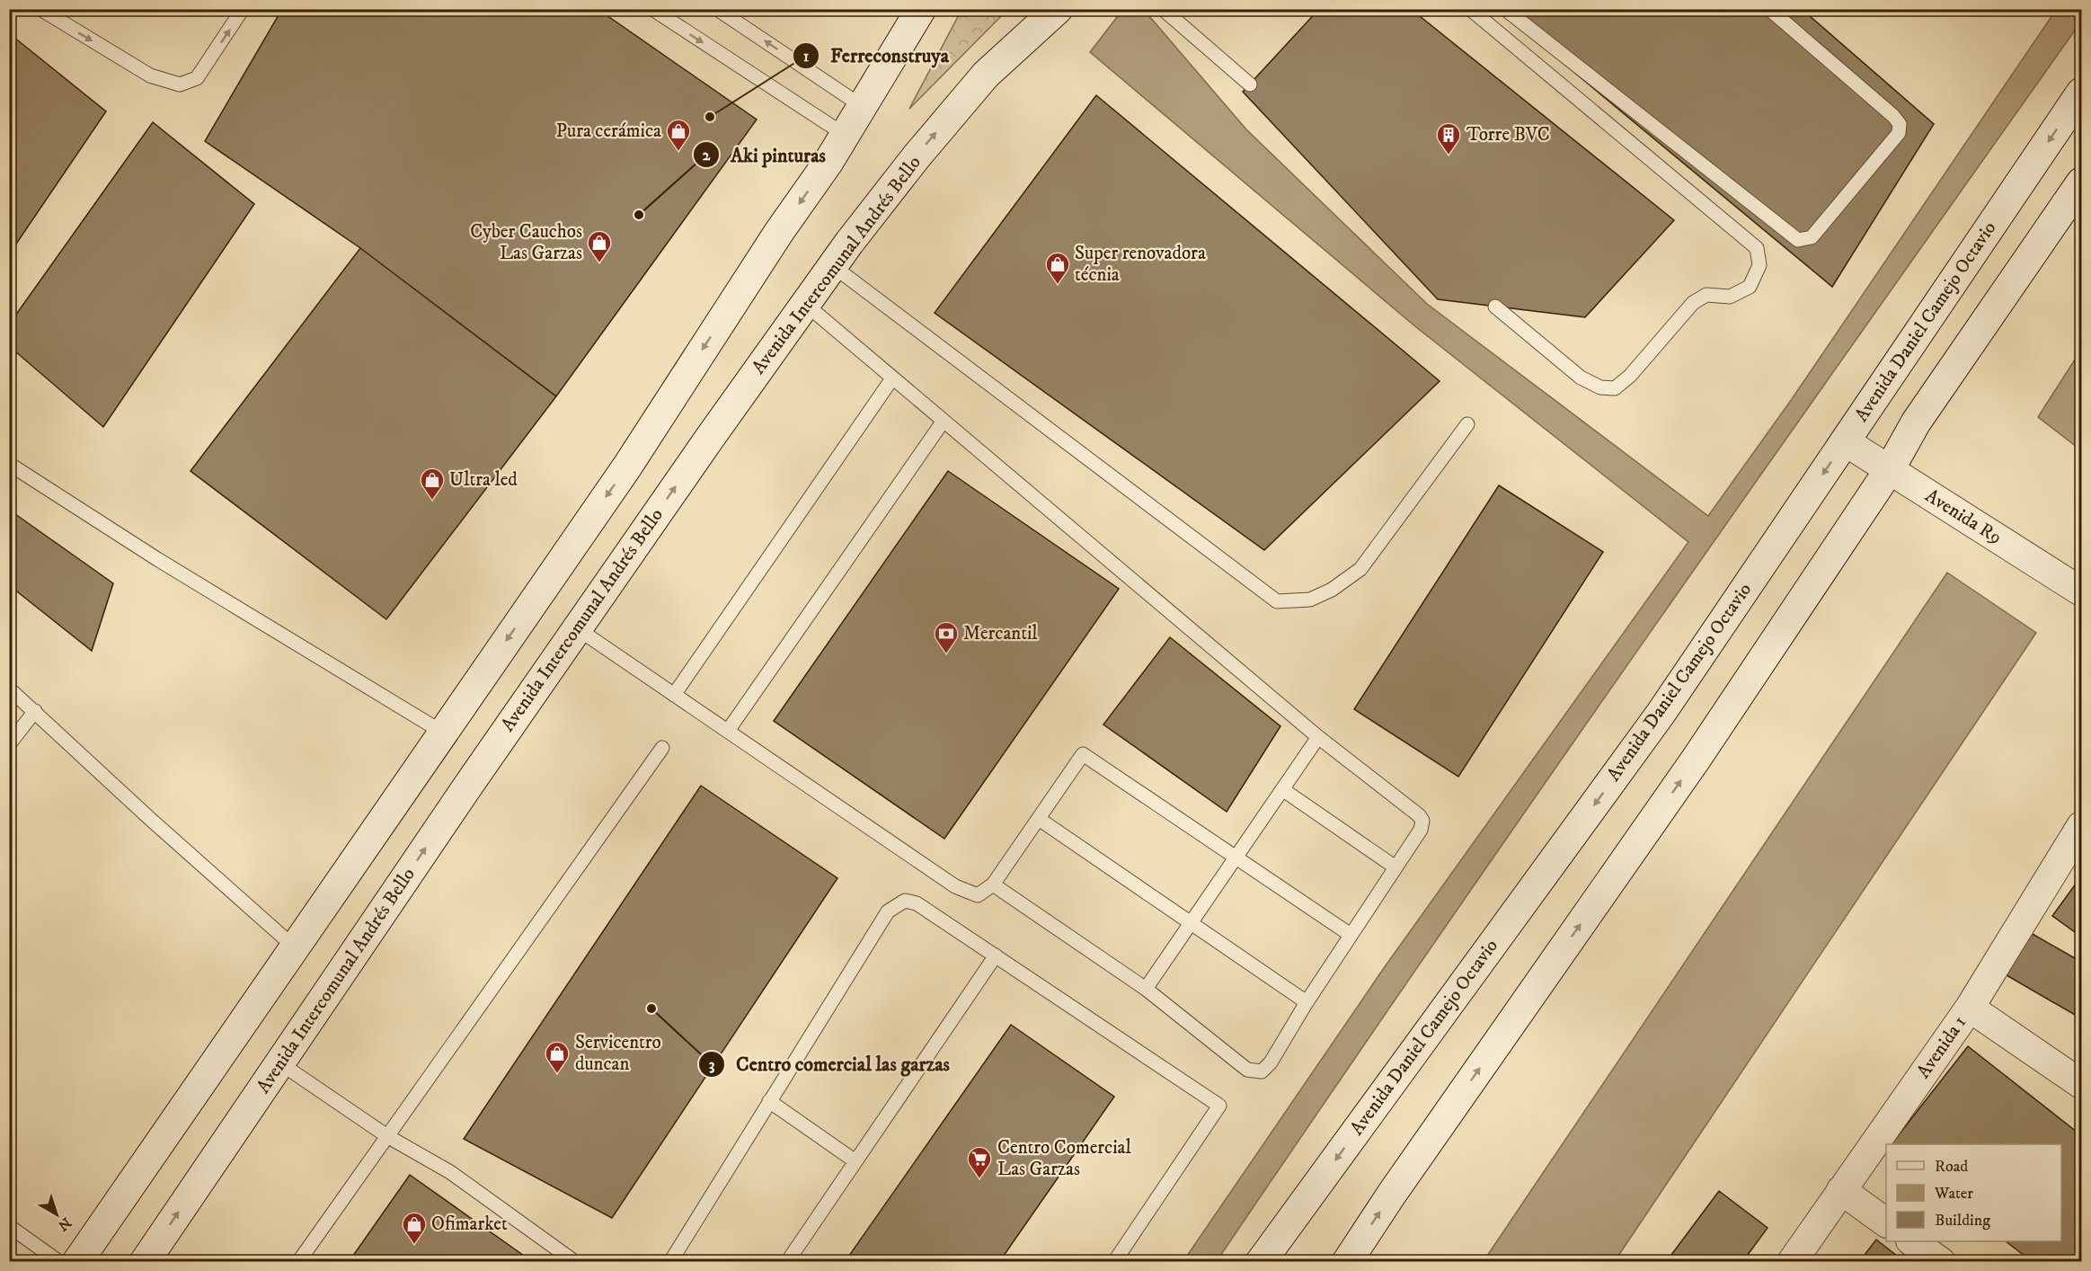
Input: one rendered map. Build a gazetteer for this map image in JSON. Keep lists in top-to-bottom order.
{
  "streets": {
    "main road": ["Avenida Intercomunal Andrés Bello", "Avenida Daniel Camejo Octavio"],
    "street": ["Avenida R9", "Avenida 1"]
  },
  "crossings": [
    ["Avenida Daniel Camejo Octavio", "Avenida R9"]
  ],
  "places": {
    "other": ["Ferreconstruya", "Aki pinturas", "Centro comercial las garzas"],
    "shop": [
      "Pura cerámica",
      "Cyber Cauchos Las Garzas",
      "Super renovadora técnia",
      "Ultra led",
      "Servicentro duncan",
      "Ofimarket"
    ],
    "building": ["Torre BVC"],
    "bank": ["Mercantil"],
    "supermarket": ["Centro Comercial Las Garzas"]
  },
  "legend": ["Road", "Water", "Building"],
  "north": "bottom right"
}
